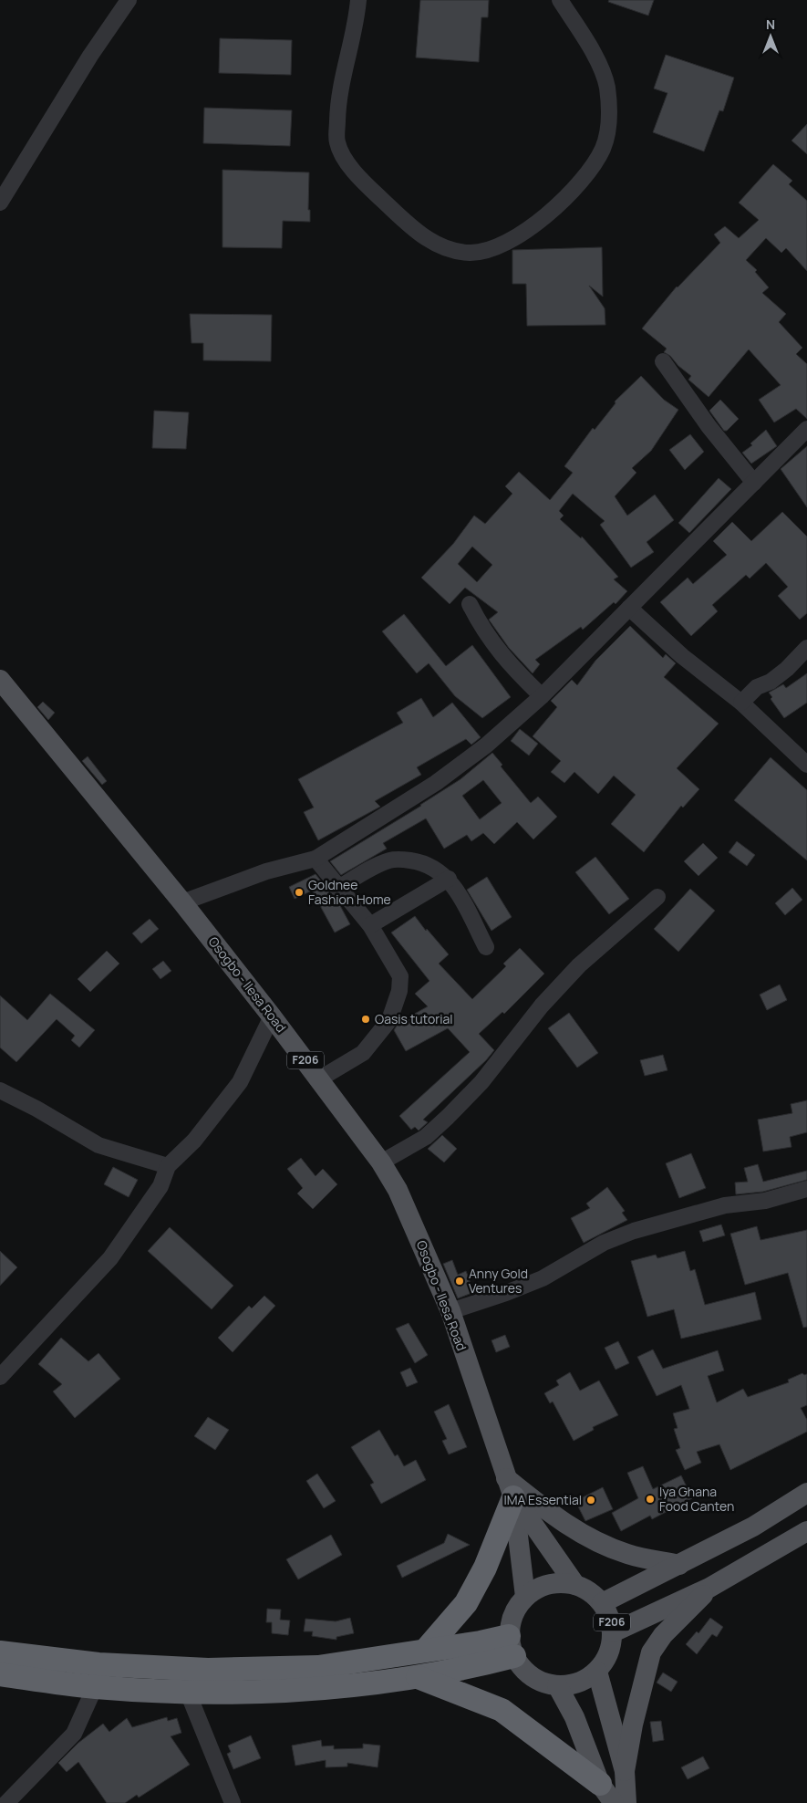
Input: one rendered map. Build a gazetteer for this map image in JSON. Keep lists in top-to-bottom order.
{
  "streets": {
    "main road": ["Osogbo - Ilesa Road", "F206"]
  },
  "crossings": [
    ["Osogbo - Ilesa Road", "F206"]
  ],
  "places": [
    "Goldnee Fashion Home",
    "Oasis tutorial",
    "Anny Gold Ventures",
    "Iya Ghana Food Canten",
    "IMA Essential"
  ],
  "north": "top"
}
